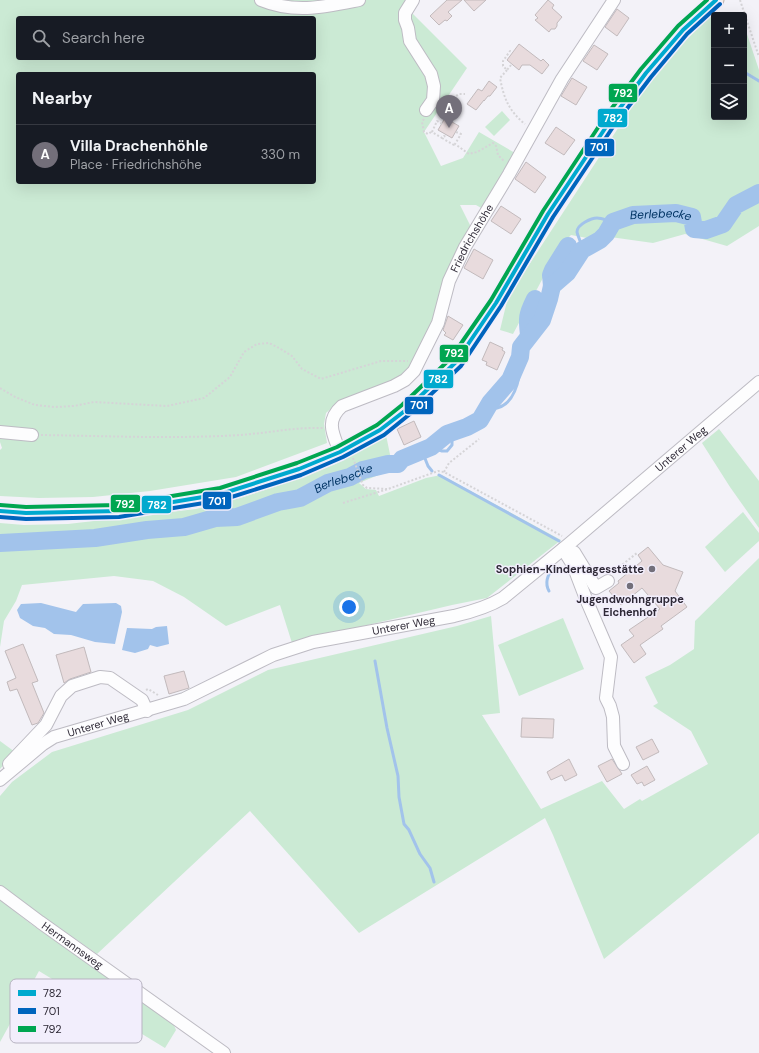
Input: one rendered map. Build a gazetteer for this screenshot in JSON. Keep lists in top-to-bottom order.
{
  "streets": {
    "street": ["Friedrichshöhe", "Unterer Weg", "Hermannsweg"]
  },
  "water": ["Berlebecke"],
  "places": ["Sophien-Kindertagesstätte", "Jugendwohngruppe Eichenhof"],
  "lines": ["transit line 782", "transit line 792", "transit line 701"],
  "legend": ["782", "701", "792"],
  "page": {
    "map_buttons": ["+", "−"],
    "search": "Search here",
    "heading": "Nearby",
    "pins": "A",
    "list": [
      {
        "mark": "A",
        "name": "Villa Drachenhöhle",
        "note": "Place · Friedrichshöhe",
        "value": "330 m"
      }
    ]
  }
}
